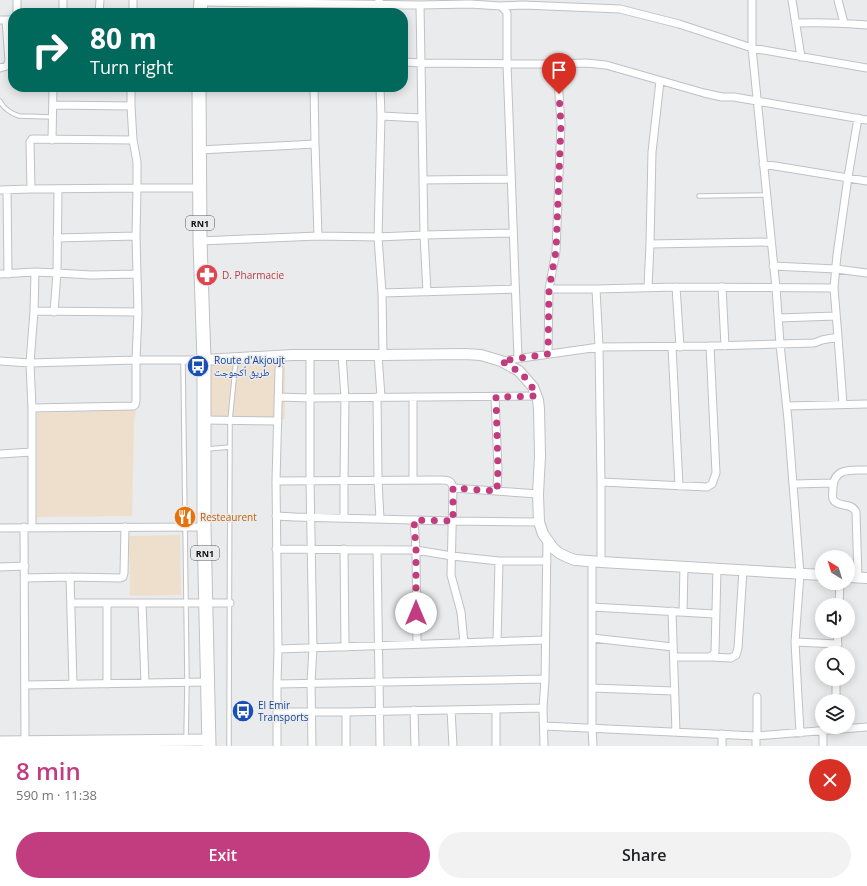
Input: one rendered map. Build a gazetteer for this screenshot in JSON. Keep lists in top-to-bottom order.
{
  "streets": {
    "highway": ["RN1"]
  },
  "places": {
    "pharmacy": ["D. Pharmacie"],
    "bus stop": ["Route d'Akjoujt طريق أكجوجت", "El Emir Transports"],
    "restaurant": ["Resteaurent"]
  },
  "north": "top left",
  "page": {
    "turn": ["80 m", "Turn right"],
    "heading": ["8 min", "590 m · 11:38"],
    "buttons": ["Exit", "Share"]
  }
}
